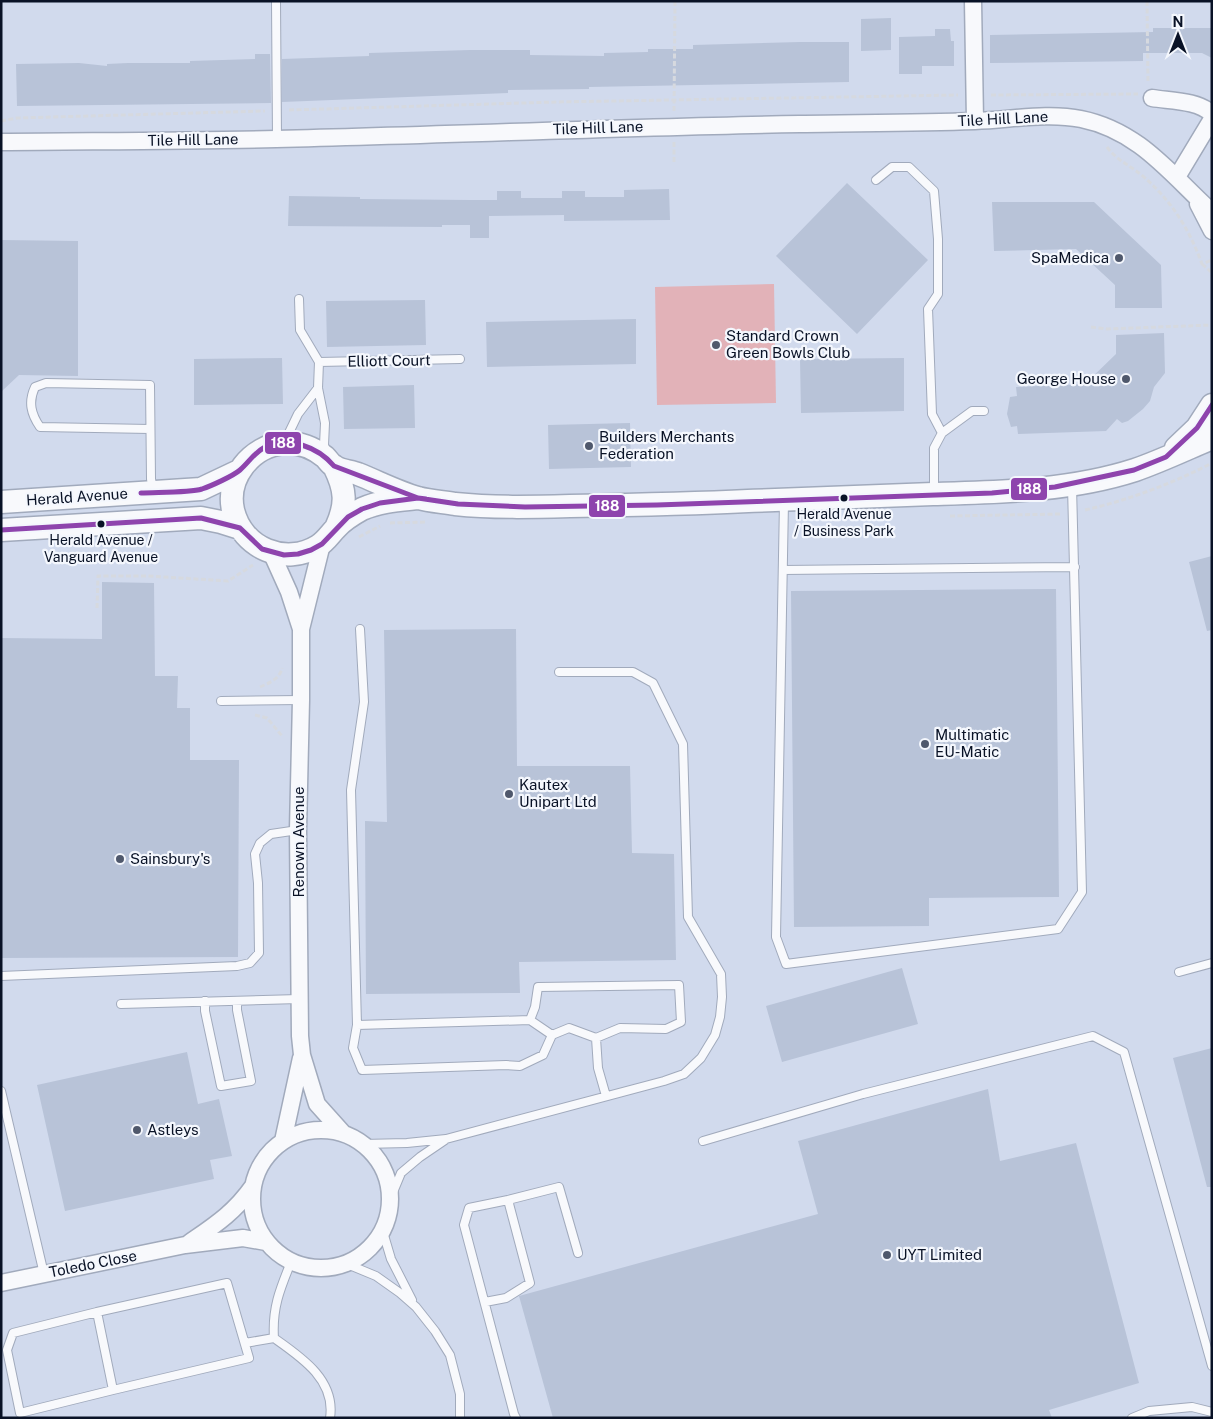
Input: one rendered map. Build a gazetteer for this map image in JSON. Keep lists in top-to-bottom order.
{
  "streets": {
    "main road": ["Herald Avenue"],
    "street": ["Tile Hill Lane", "Renown Avenue", "Toledo Close"],
    "lane": ["Elliott Court"]
  },
  "crossings": [
    ["Herald Avenue", "Renown Avenue"],
    ["Renown Avenue", "Toledo Close"]
  ],
  "places": [
    "SpaMedica",
    "Standard Crown Green Bowls Club",
    "George House",
    "Builders Merchants Federation",
    "Herald Avenue / Business Park",
    "Herald Avenue / Vanguard Avenue",
    "Multimatic EU-Matic",
    "Kautex Unipart Ltd",
    "Sainsbury's",
    "Astleys",
    "UYT Limited"
  ],
  "lines": ["transit line 188"],
  "north": "top"
}
